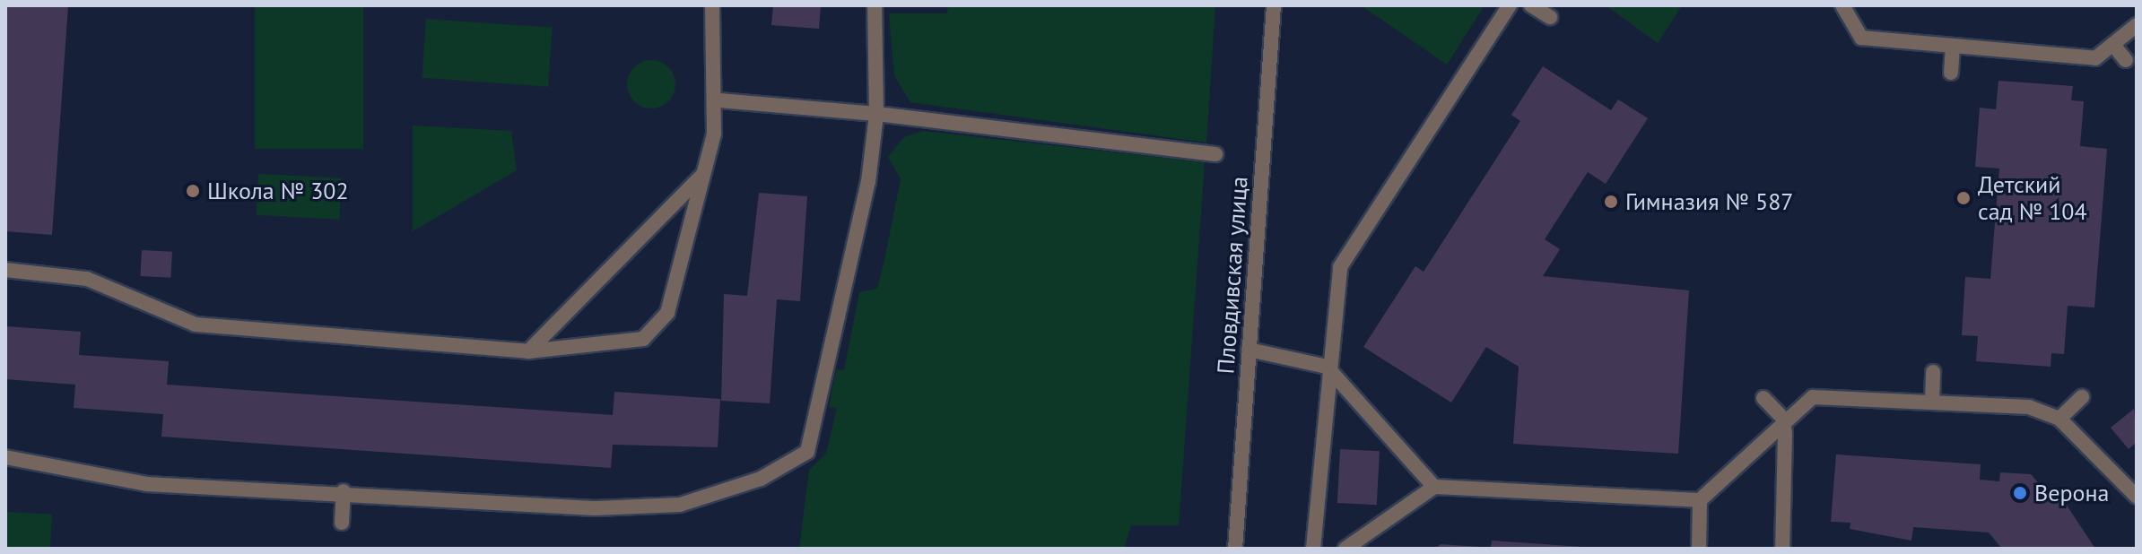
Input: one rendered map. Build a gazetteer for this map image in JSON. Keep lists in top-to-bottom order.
{
  "streets": {
    "street": ["Пловдивская улица"]
  },
  "places": [
    "Школа № 302",
    "Детский сад № 104",
    "Гимназия № 587",
    "Верона"
  ]
}
